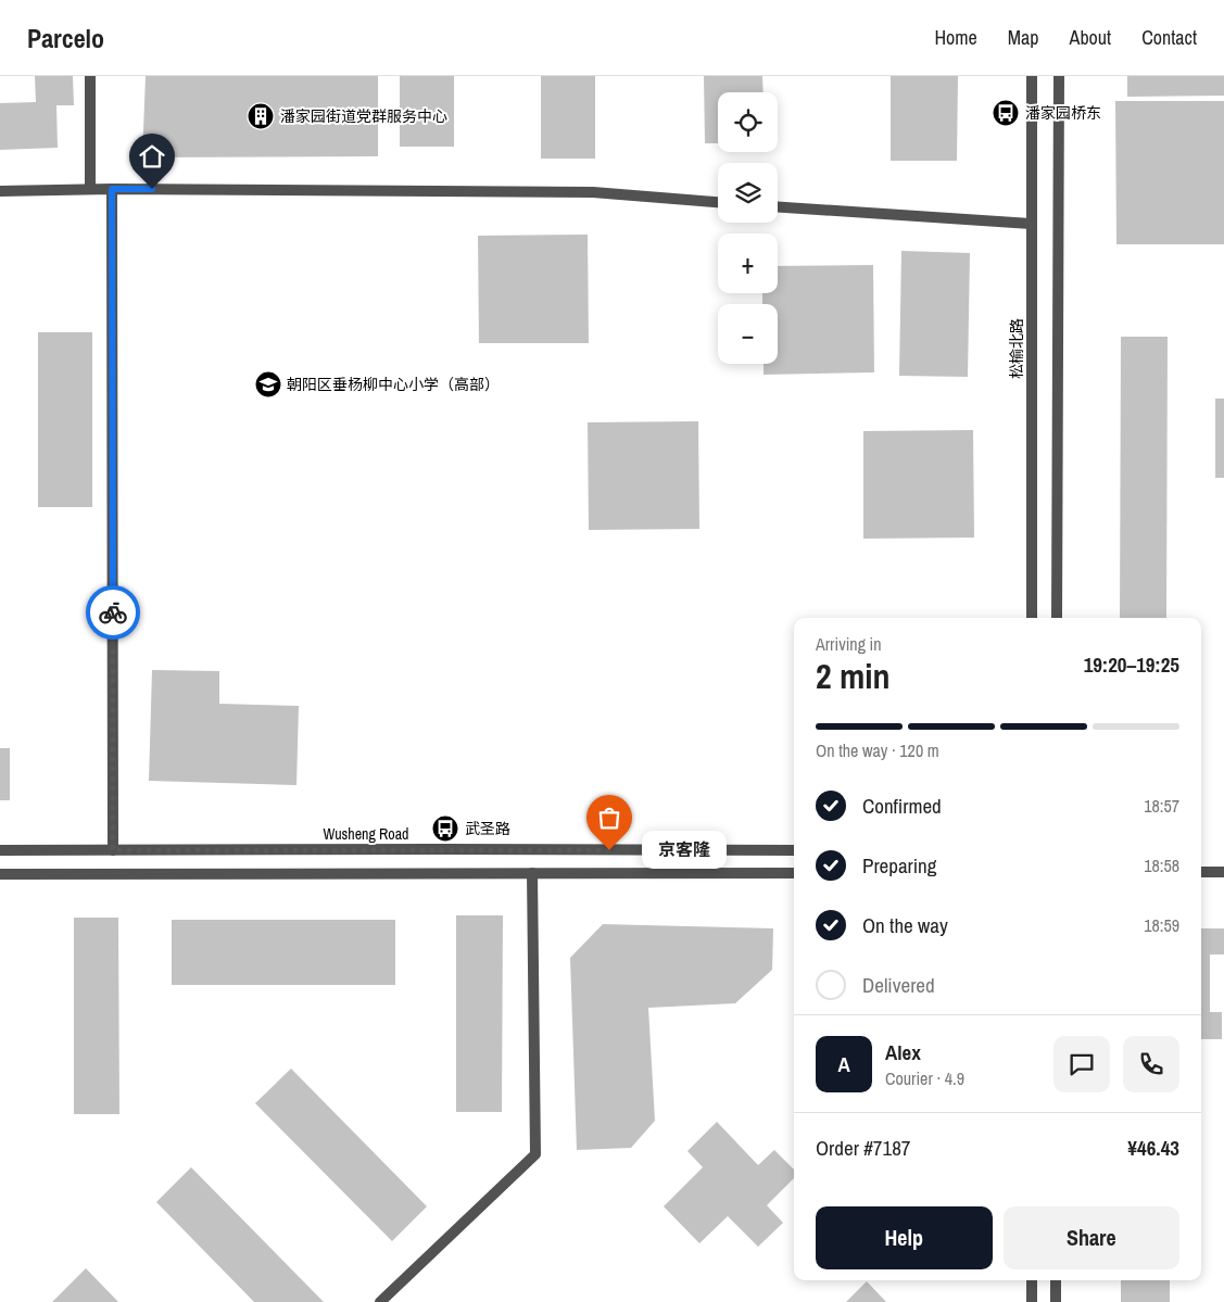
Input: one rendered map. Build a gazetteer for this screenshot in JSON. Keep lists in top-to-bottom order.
{
  "streets": {
    "street": ["松榆北路", "Wusheng Road"]
  },
  "places": {
    "bus stop": ["潘家园桥东", "武圣路"],
    "building": ["潘家园街道党群服务中心"],
    "school or university": ["朝阳区垂杨柳中心小学（高部）"],
    "other": ["京客隆"]
  },
  "page": {
    "header": "Parcelo",
    "nav": [
      "Home",
      "Map",
      "About",
      "Contact"
    ],
    "map_buttons": ["+", "−"],
    "heading": ["2 min", "Arriving in", "19:20–19:25"],
    "panel": [
      "Alex",
      "Courier · 4.9",
      "Order #7187",
      "¥46.43"
    ],
    "bar": "On the way · 120 m",
    "list": [
      ["Confirmed", "18:57"],
      ["Preparing", "18:58"],
      ["On the way", "18:59"],
      "Delivered"
    ],
    "bubble": "京客隆",
    "round": "A",
    "buttons": ["Help", "Share"]
  }
}
